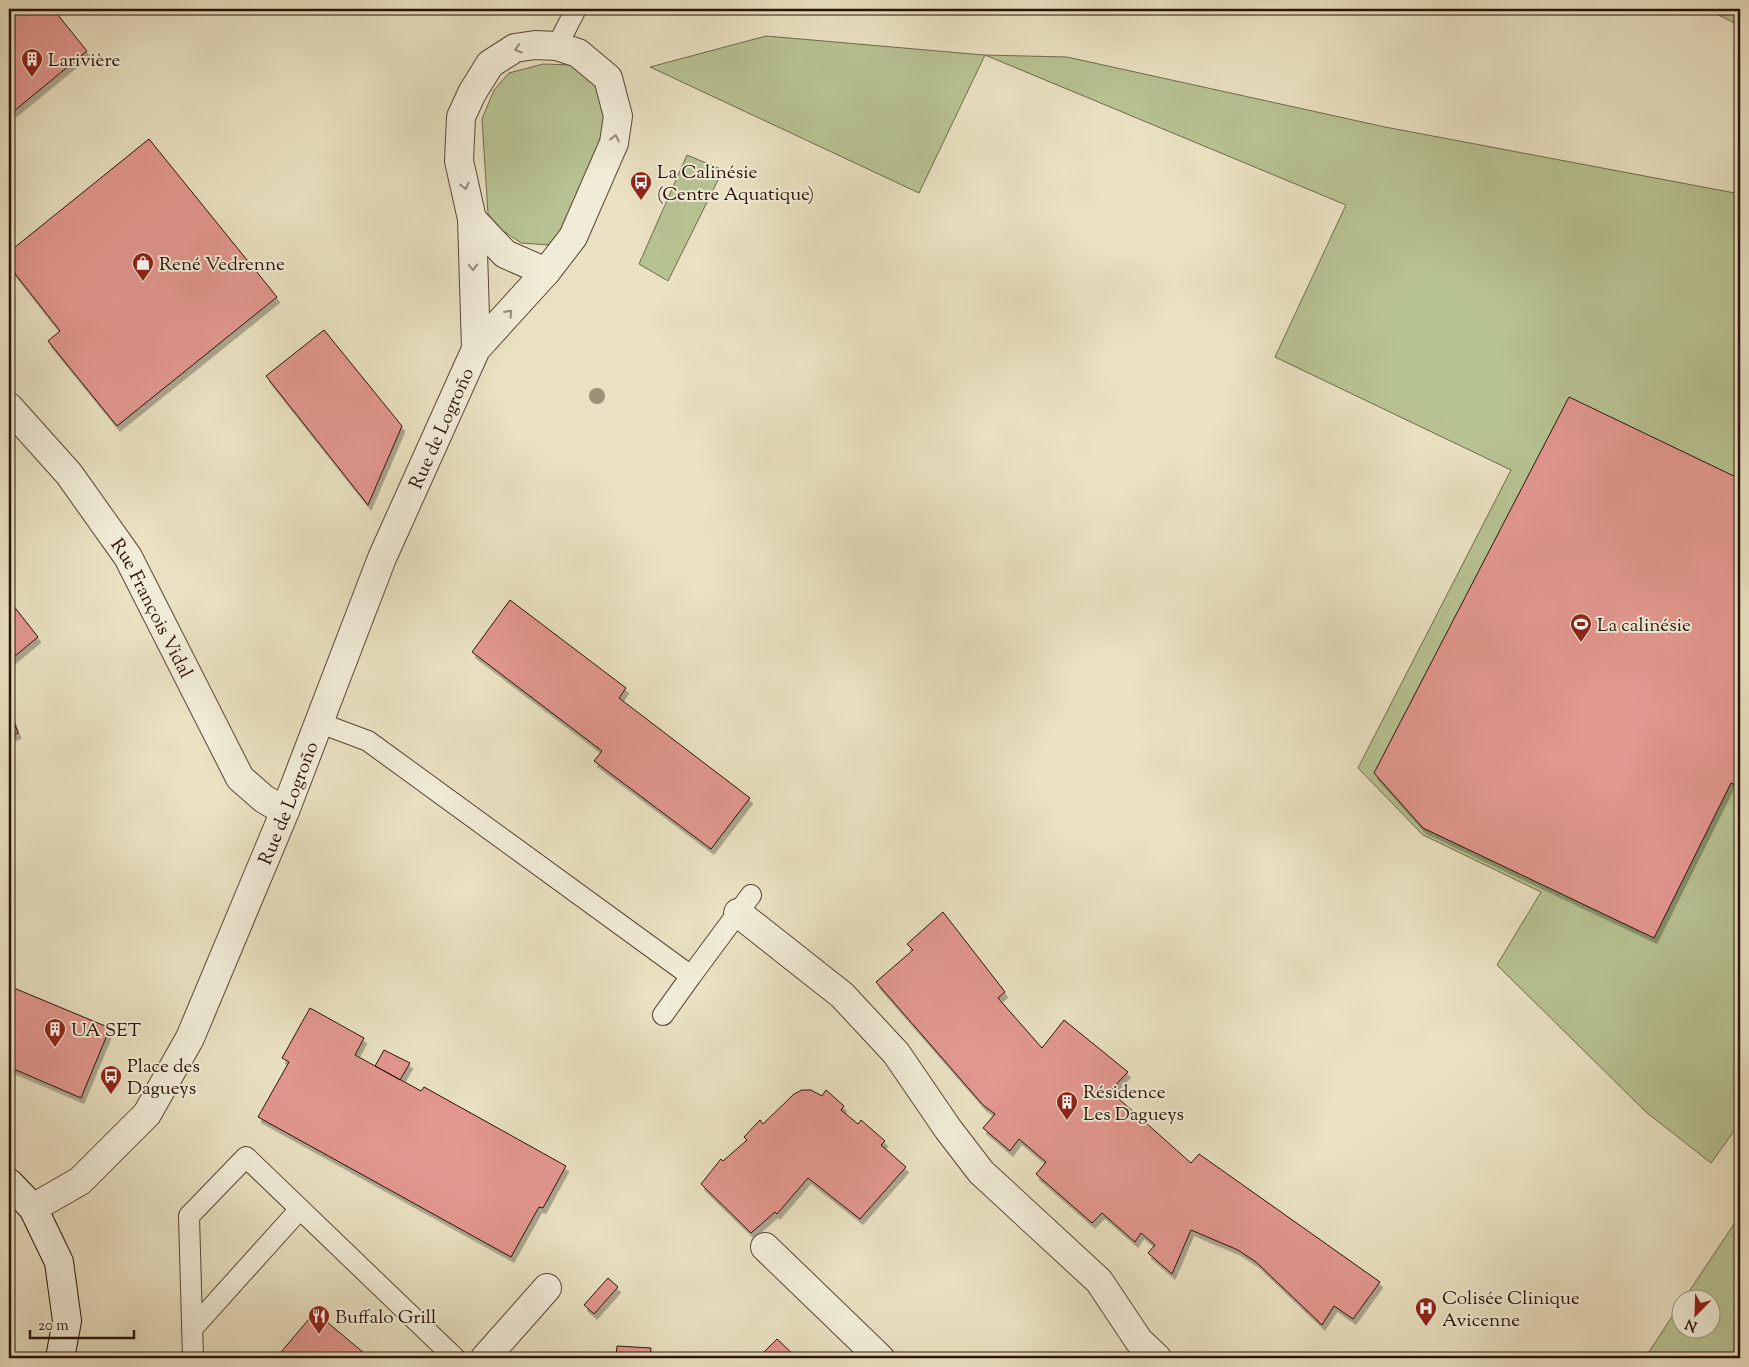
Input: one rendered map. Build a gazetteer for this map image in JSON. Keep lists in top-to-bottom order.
{
  "streets": {
    "street": ["Rue de Logroño", "Rue François Vidal"]
  },
  "crossings": [
    ["Rue de Logroño", "Rue François Vidal"]
  ],
  "places": {
    "building": ["Larivière", "UA SET", "Résidence Les Dagueys"],
    "bus stop": ["La Calinésie (Centre Aquatique)", "Place des Dagueys"],
    "shop": ["René Vedrenne"],
    "sports": ["La calinésie"],
    "hospital": ["Colisée Clinique Avicenne"],
    "restaurant": ["Buffalo Grill"]
  },
  "scale_bar": "20 m",
  "north": "bottom left"
}
